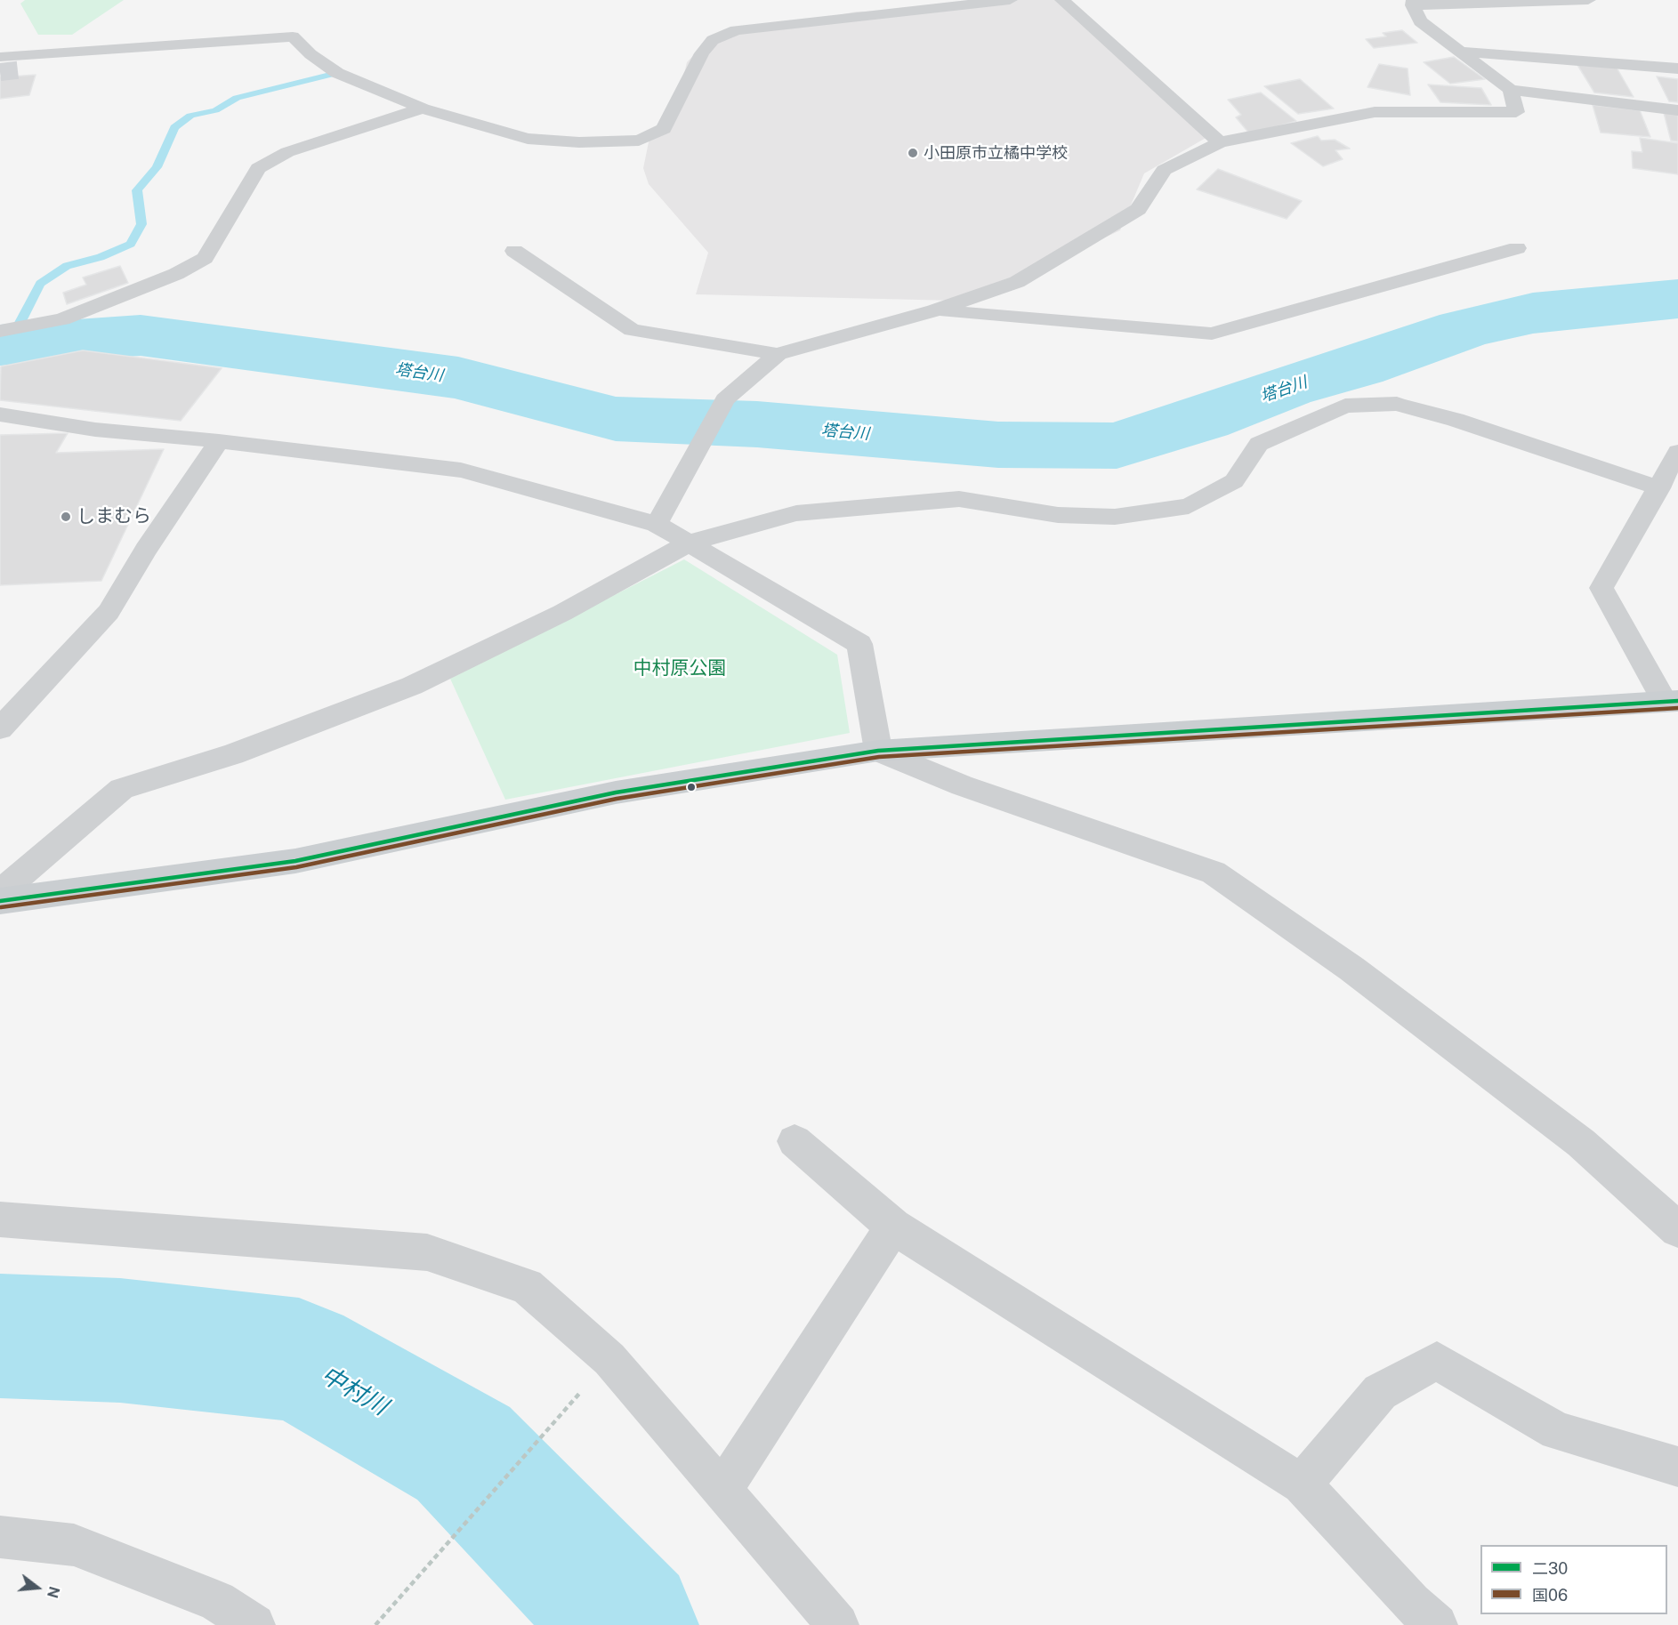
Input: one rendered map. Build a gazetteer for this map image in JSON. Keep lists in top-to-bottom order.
{
  "water": ["塔台川", "中村川"],
  "parks": ["中村原公園"],
  "places": ["小田原市立橘中学校", "しまむら"],
  "lines": ["transit line 二30", "transit line 国06"],
  "legend": ["二30", "国06"],
  "north": "right"
}
